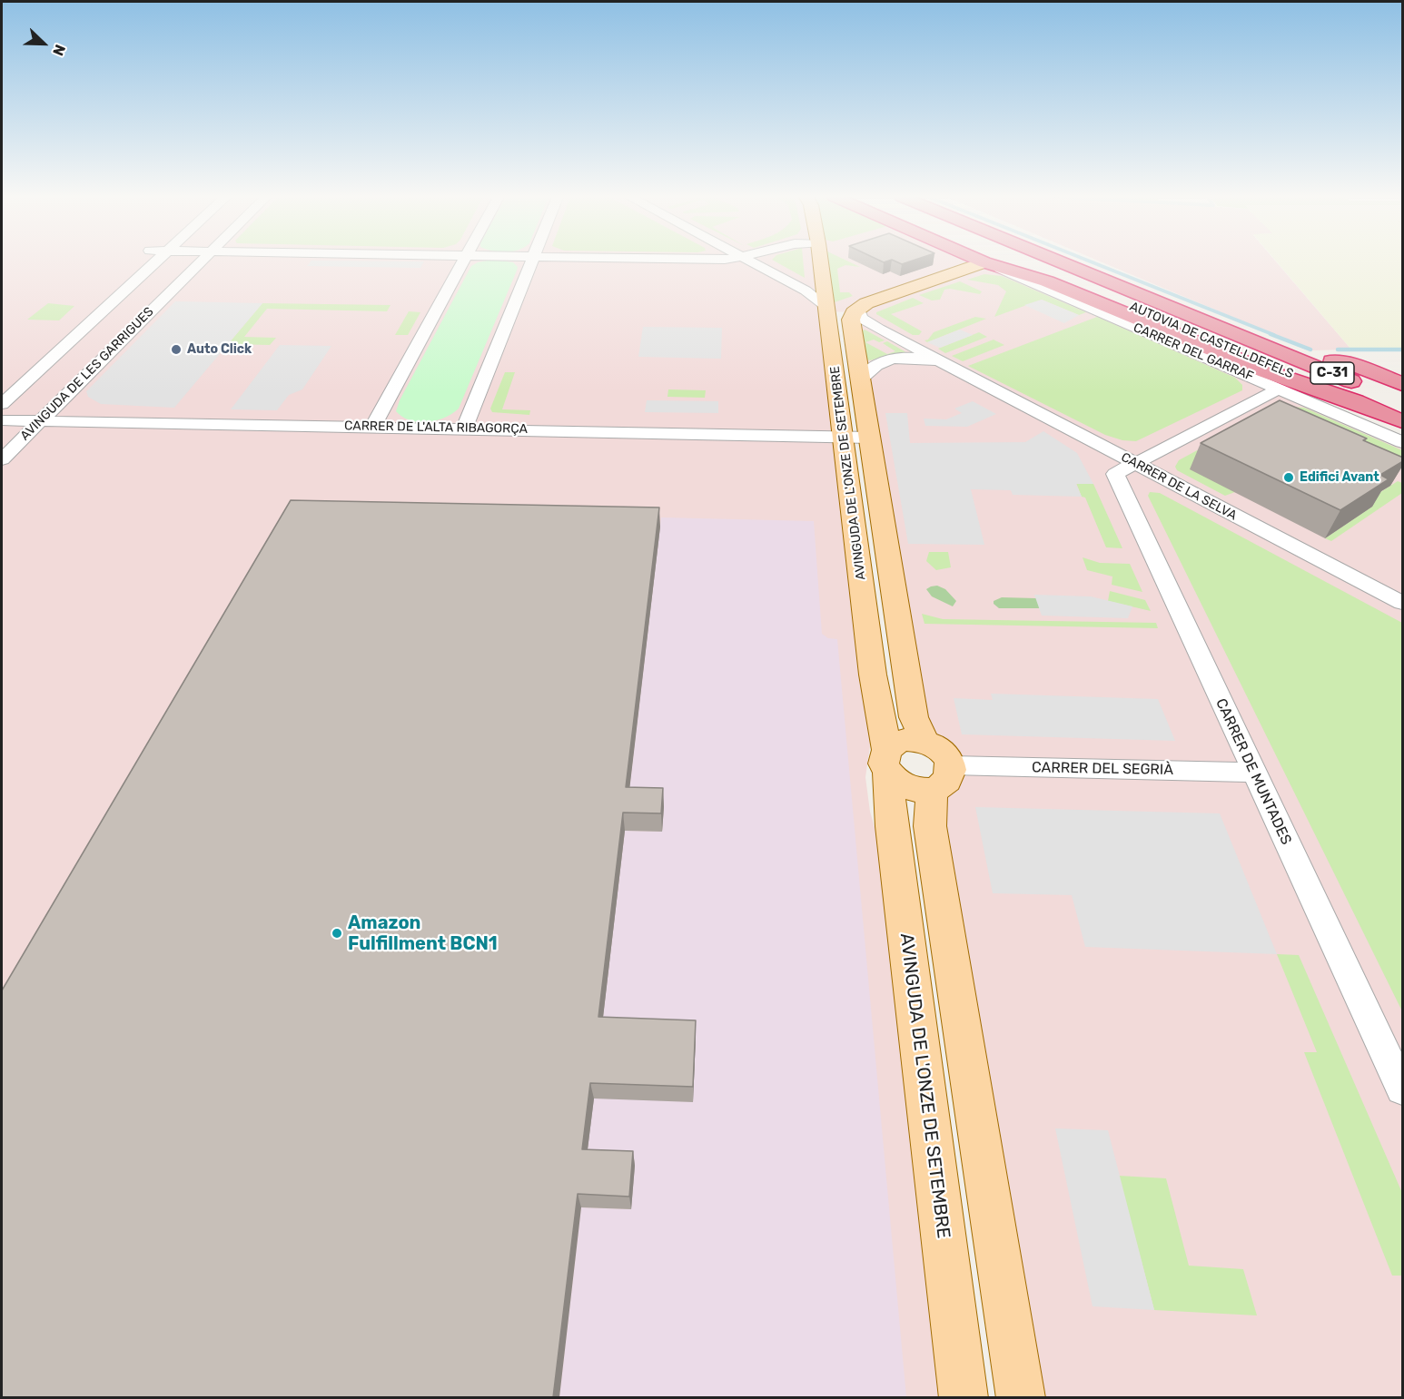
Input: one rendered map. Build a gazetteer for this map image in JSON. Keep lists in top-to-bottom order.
{
  "streets": {
    "highway": ["AUTOVIA DE CASTELLDEFELS", "C-31"],
    "main road": ["AVINGUDA DE L'ONZE DE SETEMBRE"],
    "street": [
      "CARRER DEL GARRAF",
      "AVINGUDA DE LES GARRIGUES",
      "CARRER DE L'ALTA RIBAGORÇA",
      "CARRER DE LA SELVA",
      "CARRER DEL SEGRIÀ",
      "CARRER DE MUNTADES"
    ]
  },
  "crossings": [
    ["AVINGUDA DE LES GARRIGUES", "CARRER DE L'ALTA RIBAGORÇA"],
    ["CARRER DE L'ALTA RIBAGORÇA", "AVINGUDA DE L'ONZE DE SETEMBRE"],
    ["AVINGUDA DE L'ONZE DE SETEMBRE", "CARRER DE LA SELVA"],
    ["AVINGUDA DE L'ONZE DE SETEMBRE", "CARRER DEL SEGRIÀ"],
    ["CARRER DE LA SELVA", "CARRER DE MUNTADES"],
    ["CARRER DEL SEGRIÀ", "CARRER DE MUNTADES"]
  ],
  "places": ["Auto Click", "Edifici Avant", "Amazon Fulfillment BCN1"],
  "north": "bottom right"
}
